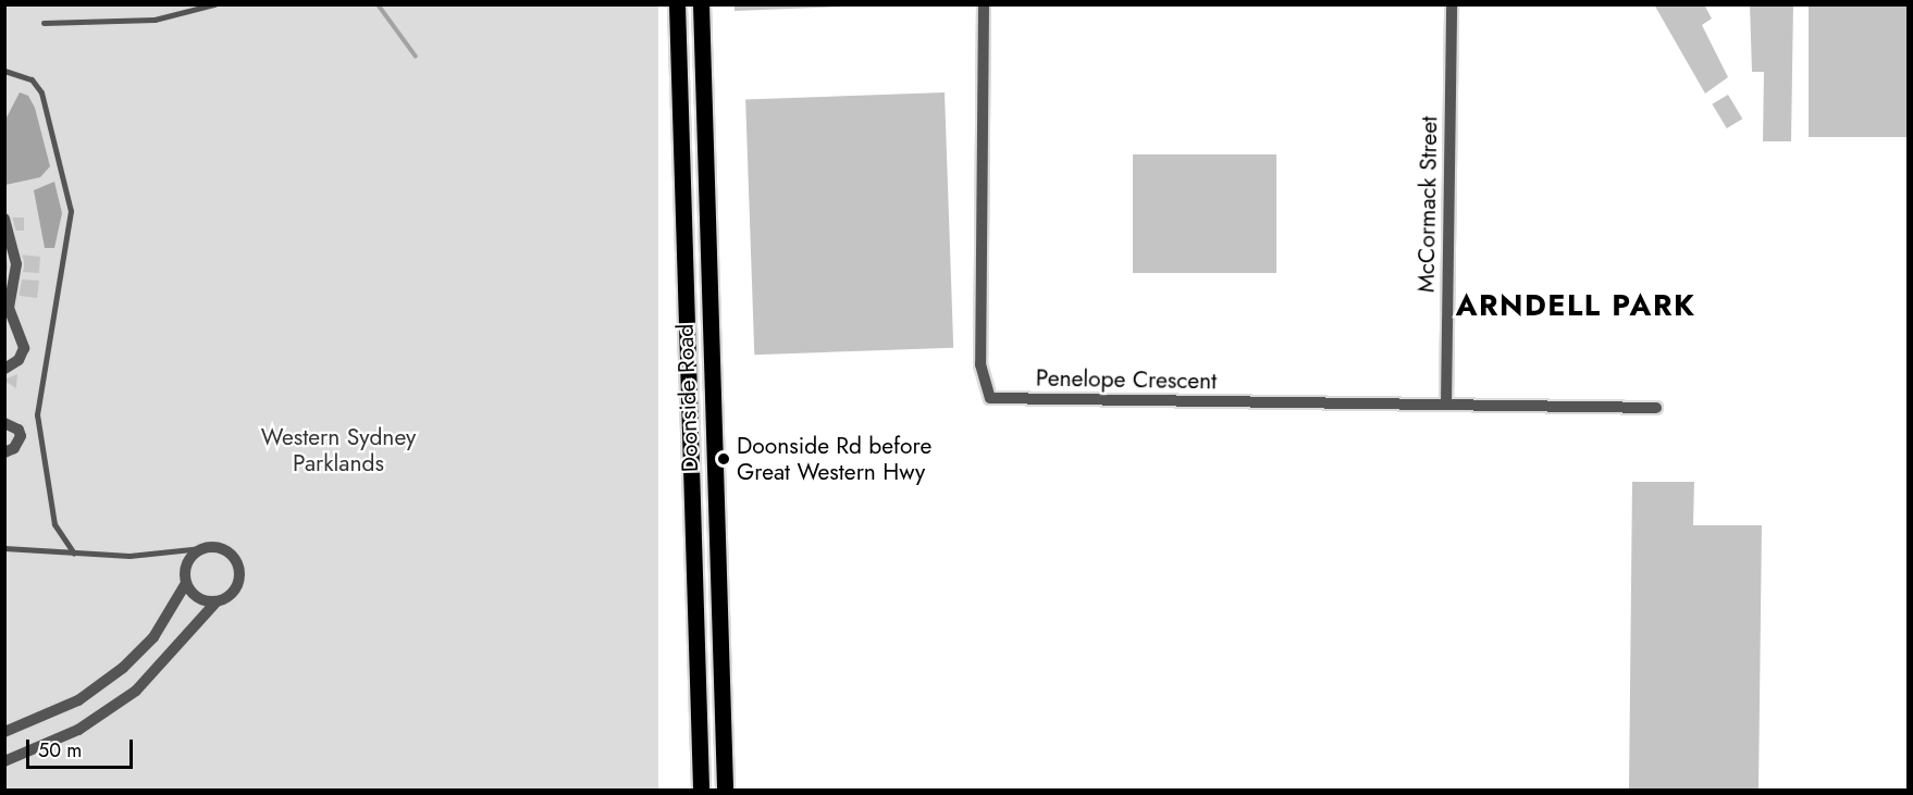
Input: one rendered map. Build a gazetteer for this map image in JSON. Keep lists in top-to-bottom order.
{
  "streets": {
    "main road": ["Doonside Road"],
    "street": ["McCormack Street", "Penelope Crescent"]
  },
  "crossings": [
    ["McCormack Street", "Penelope Crescent"]
  ],
  "districts": ["ARNDELL PARK"],
  "parks": ["Western Sydney Parklands"],
  "places": ["Doonside Rd before Great Western Hwy"],
  "scale_bar": "50 m"
}
